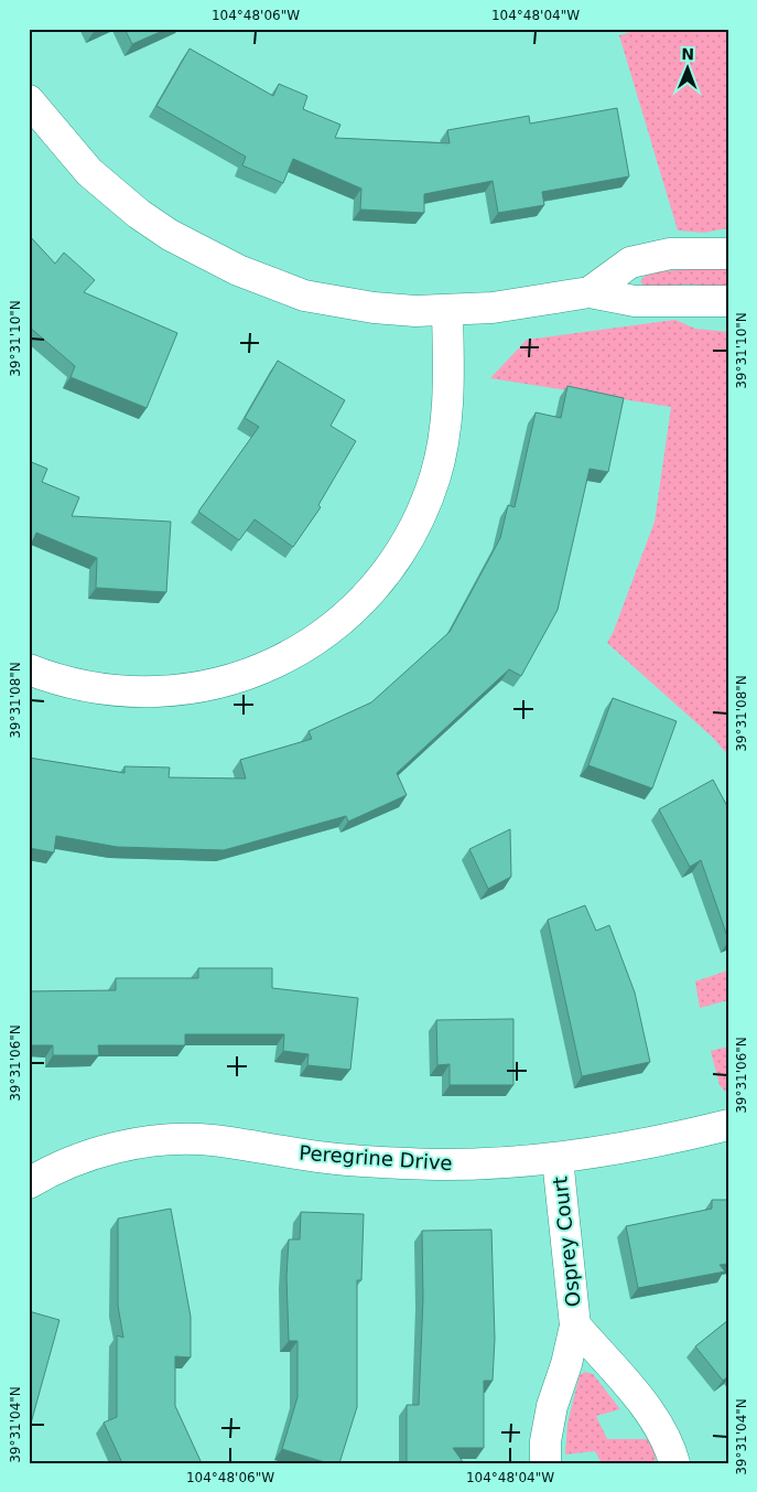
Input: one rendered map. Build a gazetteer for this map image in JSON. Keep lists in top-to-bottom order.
{
  "streets": {
    "street": ["Peregrine Drive", "Osprey Court"]
  },
  "crossings": [
    ["Peregrine Drive", "Osprey Court"]
  ],
  "north": "top",
  "coordinates": [
    "104°48'06\"W",
    "104°48'04\"W",
    "39°31'10\"N",
    "39°31'08\"N",
    "39°31'06\"N",
    "39°31'04\"N"
  ]
}
